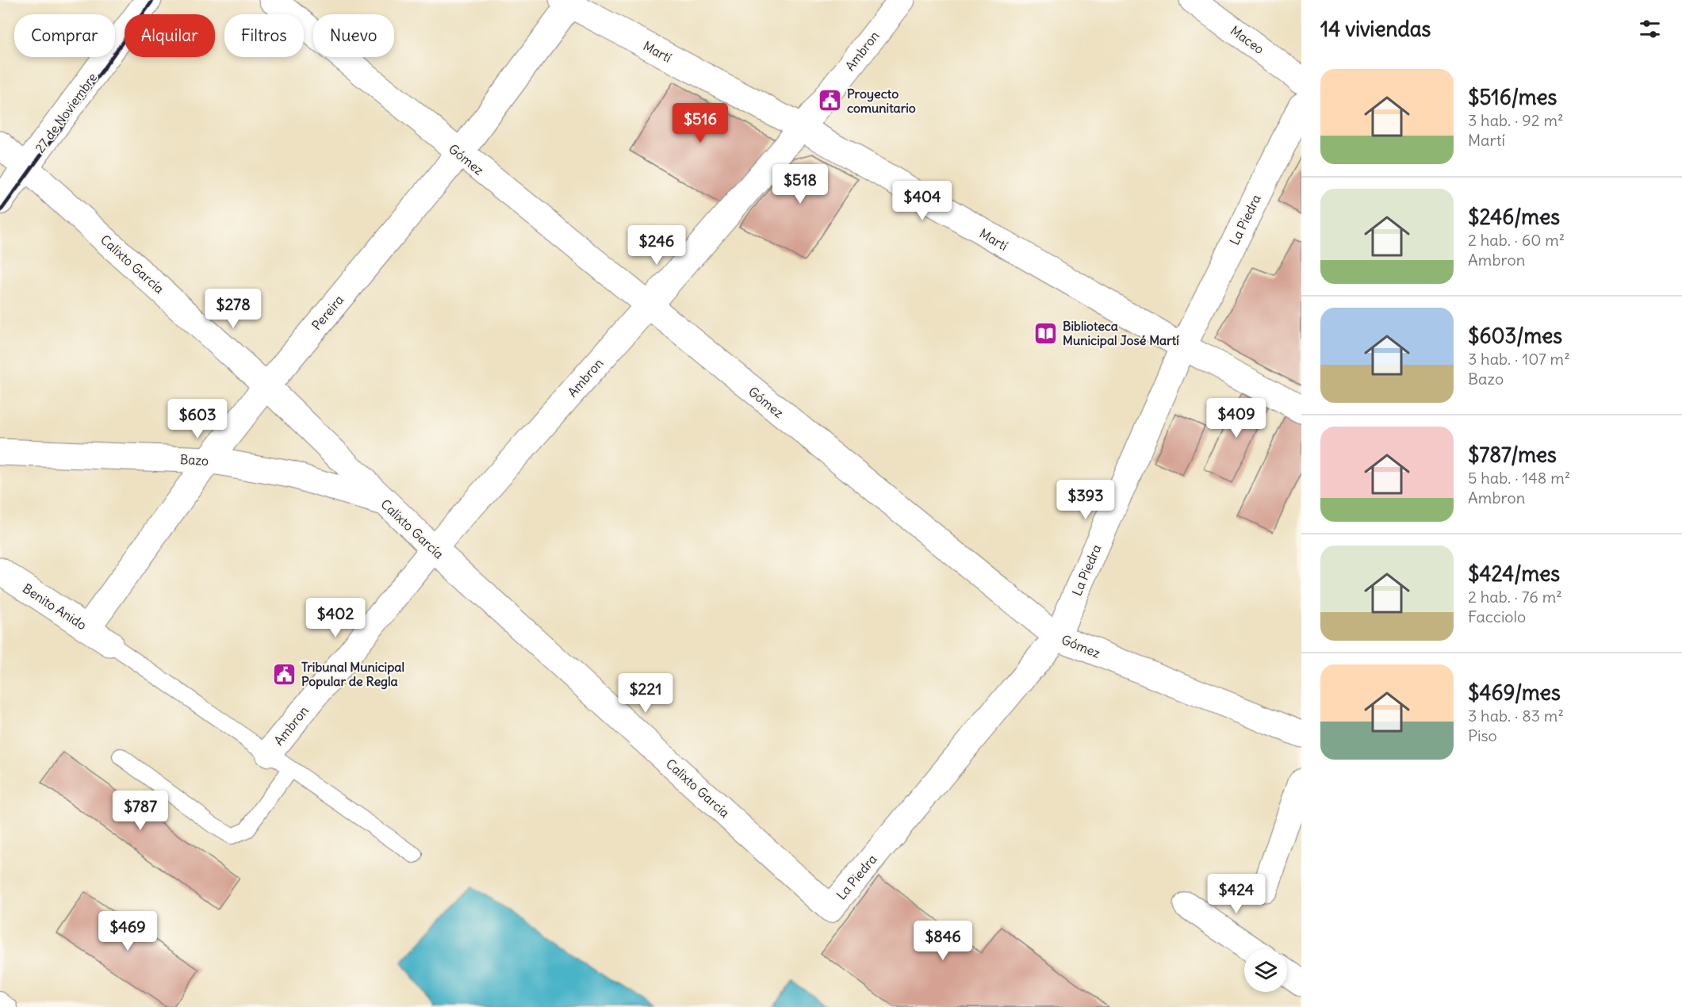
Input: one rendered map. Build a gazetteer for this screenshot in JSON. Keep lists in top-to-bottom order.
{
  "streets": {
    "street": [
      "Maceo",
      "Ambron",
      "Martí",
      "27 de Noviembre",
      "Gómez",
      "La Piedra",
      "Calixto García",
      "Pereira",
      "Bazo",
      "Benito Anido"
    ]
  },
  "crossings": [
    ["Ambron", "Martí"],
    ["Ambron", "Gómez"],
    ["Ambron", "Calixto García"],
    ["Martí", "La Piedra"],
    ["Martí", "Pereira"],
    ["27 de Noviembre", "Calixto García"],
    ["Gómez", "La Piedra"],
    ["Gómez", "Pereira"],
    ["La Piedra", "Calixto García"],
    ["Calixto García", "Pereira"],
    ["Calixto García", "Bazo"],
    ["Pereira", "Bazo"],
    ["Pereira", "Benito Anido"]
  ],
  "places": {
    "public building": ["Proyecto comunitario", "Tribunal Municipal Popular de Regla"],
    "library": ["Biblioteca Municipal José Martí"]
  },
  "page": {
    "heading": "14 viviendas",
    "chip": [
      "Comprar",
      "Alquilar",
      "Filtros",
      "Nuevo"
    ],
    "list": [
      {
        "name": "$516/mes",
        "note": "3 hab. · 92 m² · Martí"
      },
      {
        "name": "$246/mes",
        "note": "2 hab. · 60 m² · Ambron"
      },
      {
        "name": "$603/mes",
        "note": "3 hab. · 107 m² · Bazo"
      },
      {
        "name": "$787/mes",
        "note": "5 hab. · 148 m² · Ambron"
      },
      {
        "name": "$424/mes",
        "note": "2 hab. · 76 m² · Facciolo"
      },
      {
        "name": "$469/mes",
        "note": "3 hab. · 83 m² · Piso"
      }
    ],
    "price": [
      "$516",
      "$518",
      "$404",
      "$246",
      "$278",
      "$409",
      "$603",
      "$393",
      "$402",
      "$221",
      "$787",
      "$424",
      "$469",
      "$846"
    ]
  }
}
